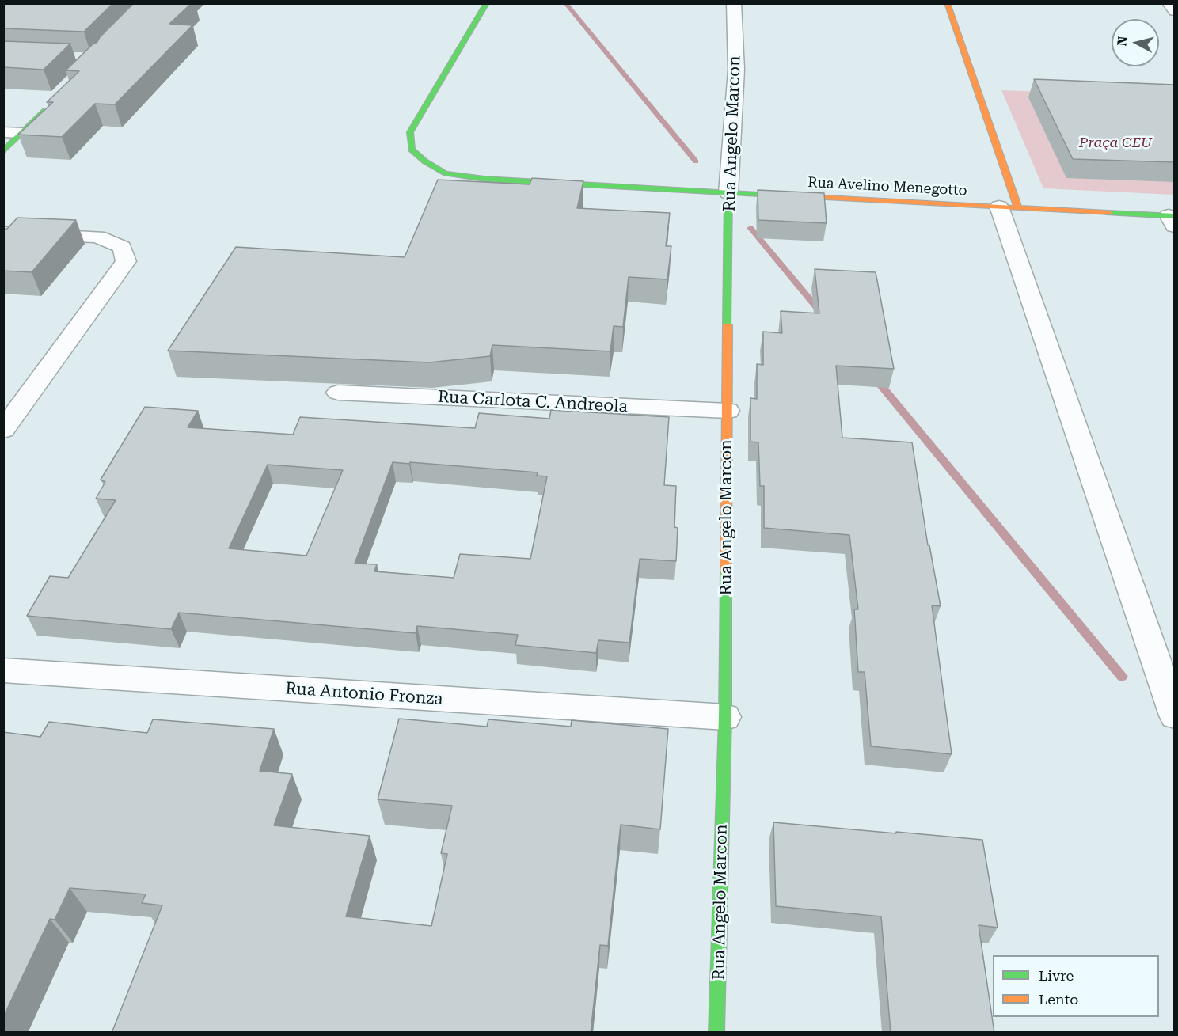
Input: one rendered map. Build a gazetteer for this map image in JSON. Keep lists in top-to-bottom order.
{
  "streets": {
    "street": [
      "Rua Angelo Marcon",
      "Rua Avelino Menegotto",
      "Rua Carlota C. Andreola",
      "Rua Antonio Fronza"
    ]
  },
  "crossings": [
    ["Rua Angelo Marcon", "Rua Avelino Menegotto"],
    ["Rua Angelo Marcon", "Rua Carlota C. Andreola"],
    ["Rua Angelo Marcon", "Rua Antonio Fronza"]
  ],
  "parks": ["Praça CEU"],
  "legend": ["Livre", "Lento"],
  "north": "left"
}
